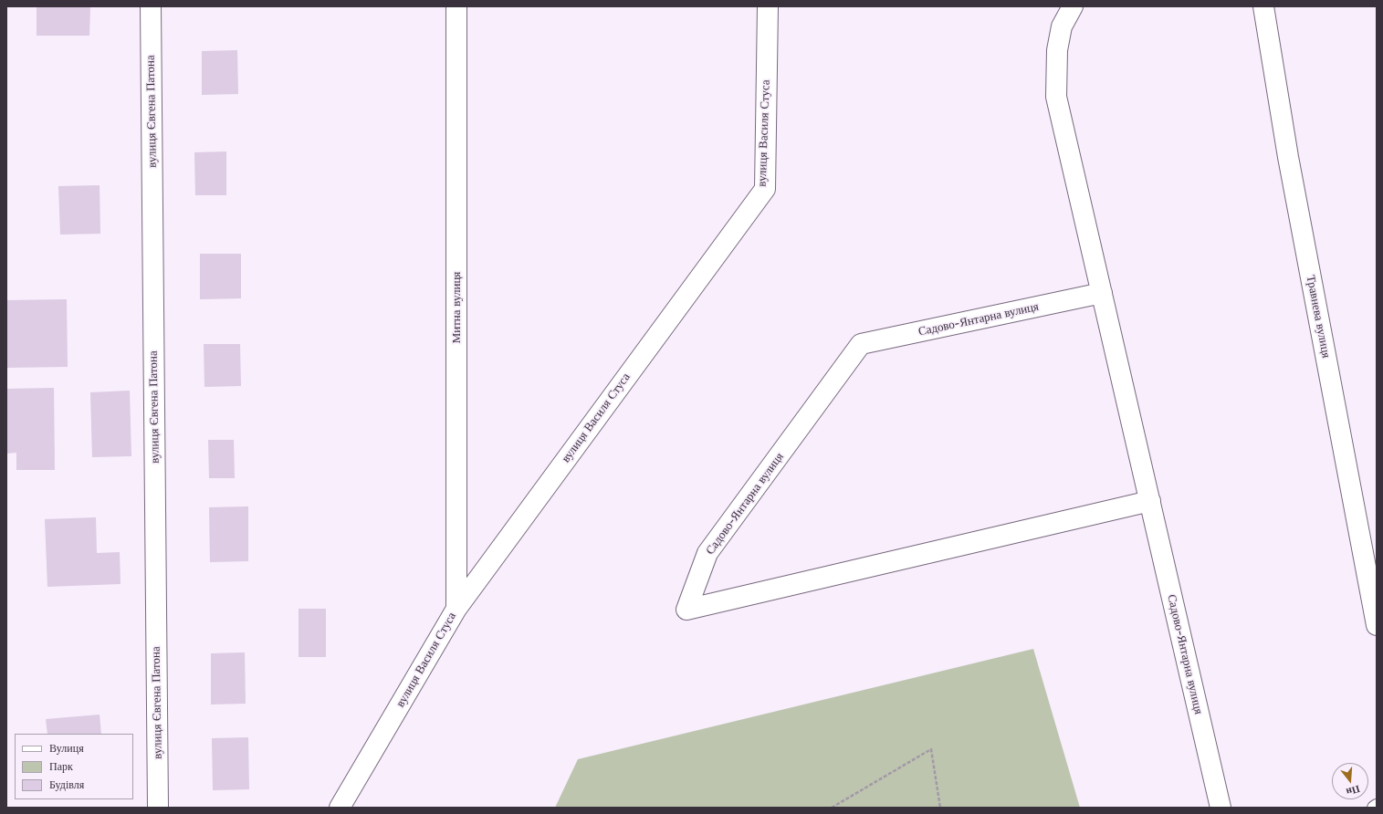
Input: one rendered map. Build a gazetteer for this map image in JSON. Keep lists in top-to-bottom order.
{
  "streets": {
    "street": [
      "вулиця Євгена Патона",
      "вулиця Василя Стуса",
      "Митна вулиця",
      "Травнева вулиця",
      "Садово-Янтарна вулиця"
    ]
  },
  "crossings": [
    ["вулиця Василя Стуса", "Митна вулиця"]
  ],
  "legend": ["Вулиця", "Парк", "Будівля"],
  "north": "bottom"
}
